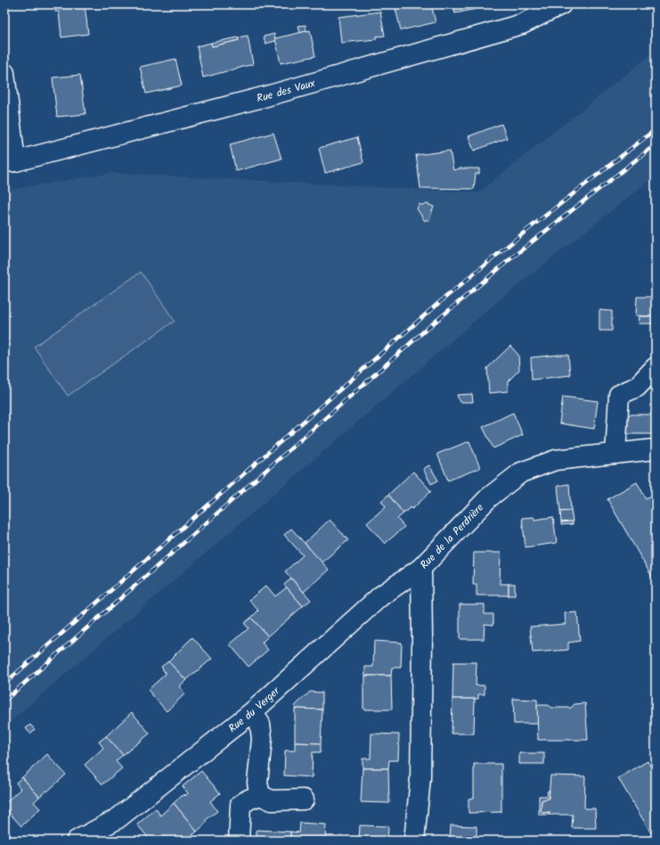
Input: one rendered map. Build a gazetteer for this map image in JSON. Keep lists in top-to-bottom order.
{
  "streets": {
    "street": ["Rue des Vaux", "Rue de la Perdrière", "Rue du Verger"]
  },
  "crossings": [
    ["Rue de la Perdrière", "Rue du Verger"]
  ]
}
